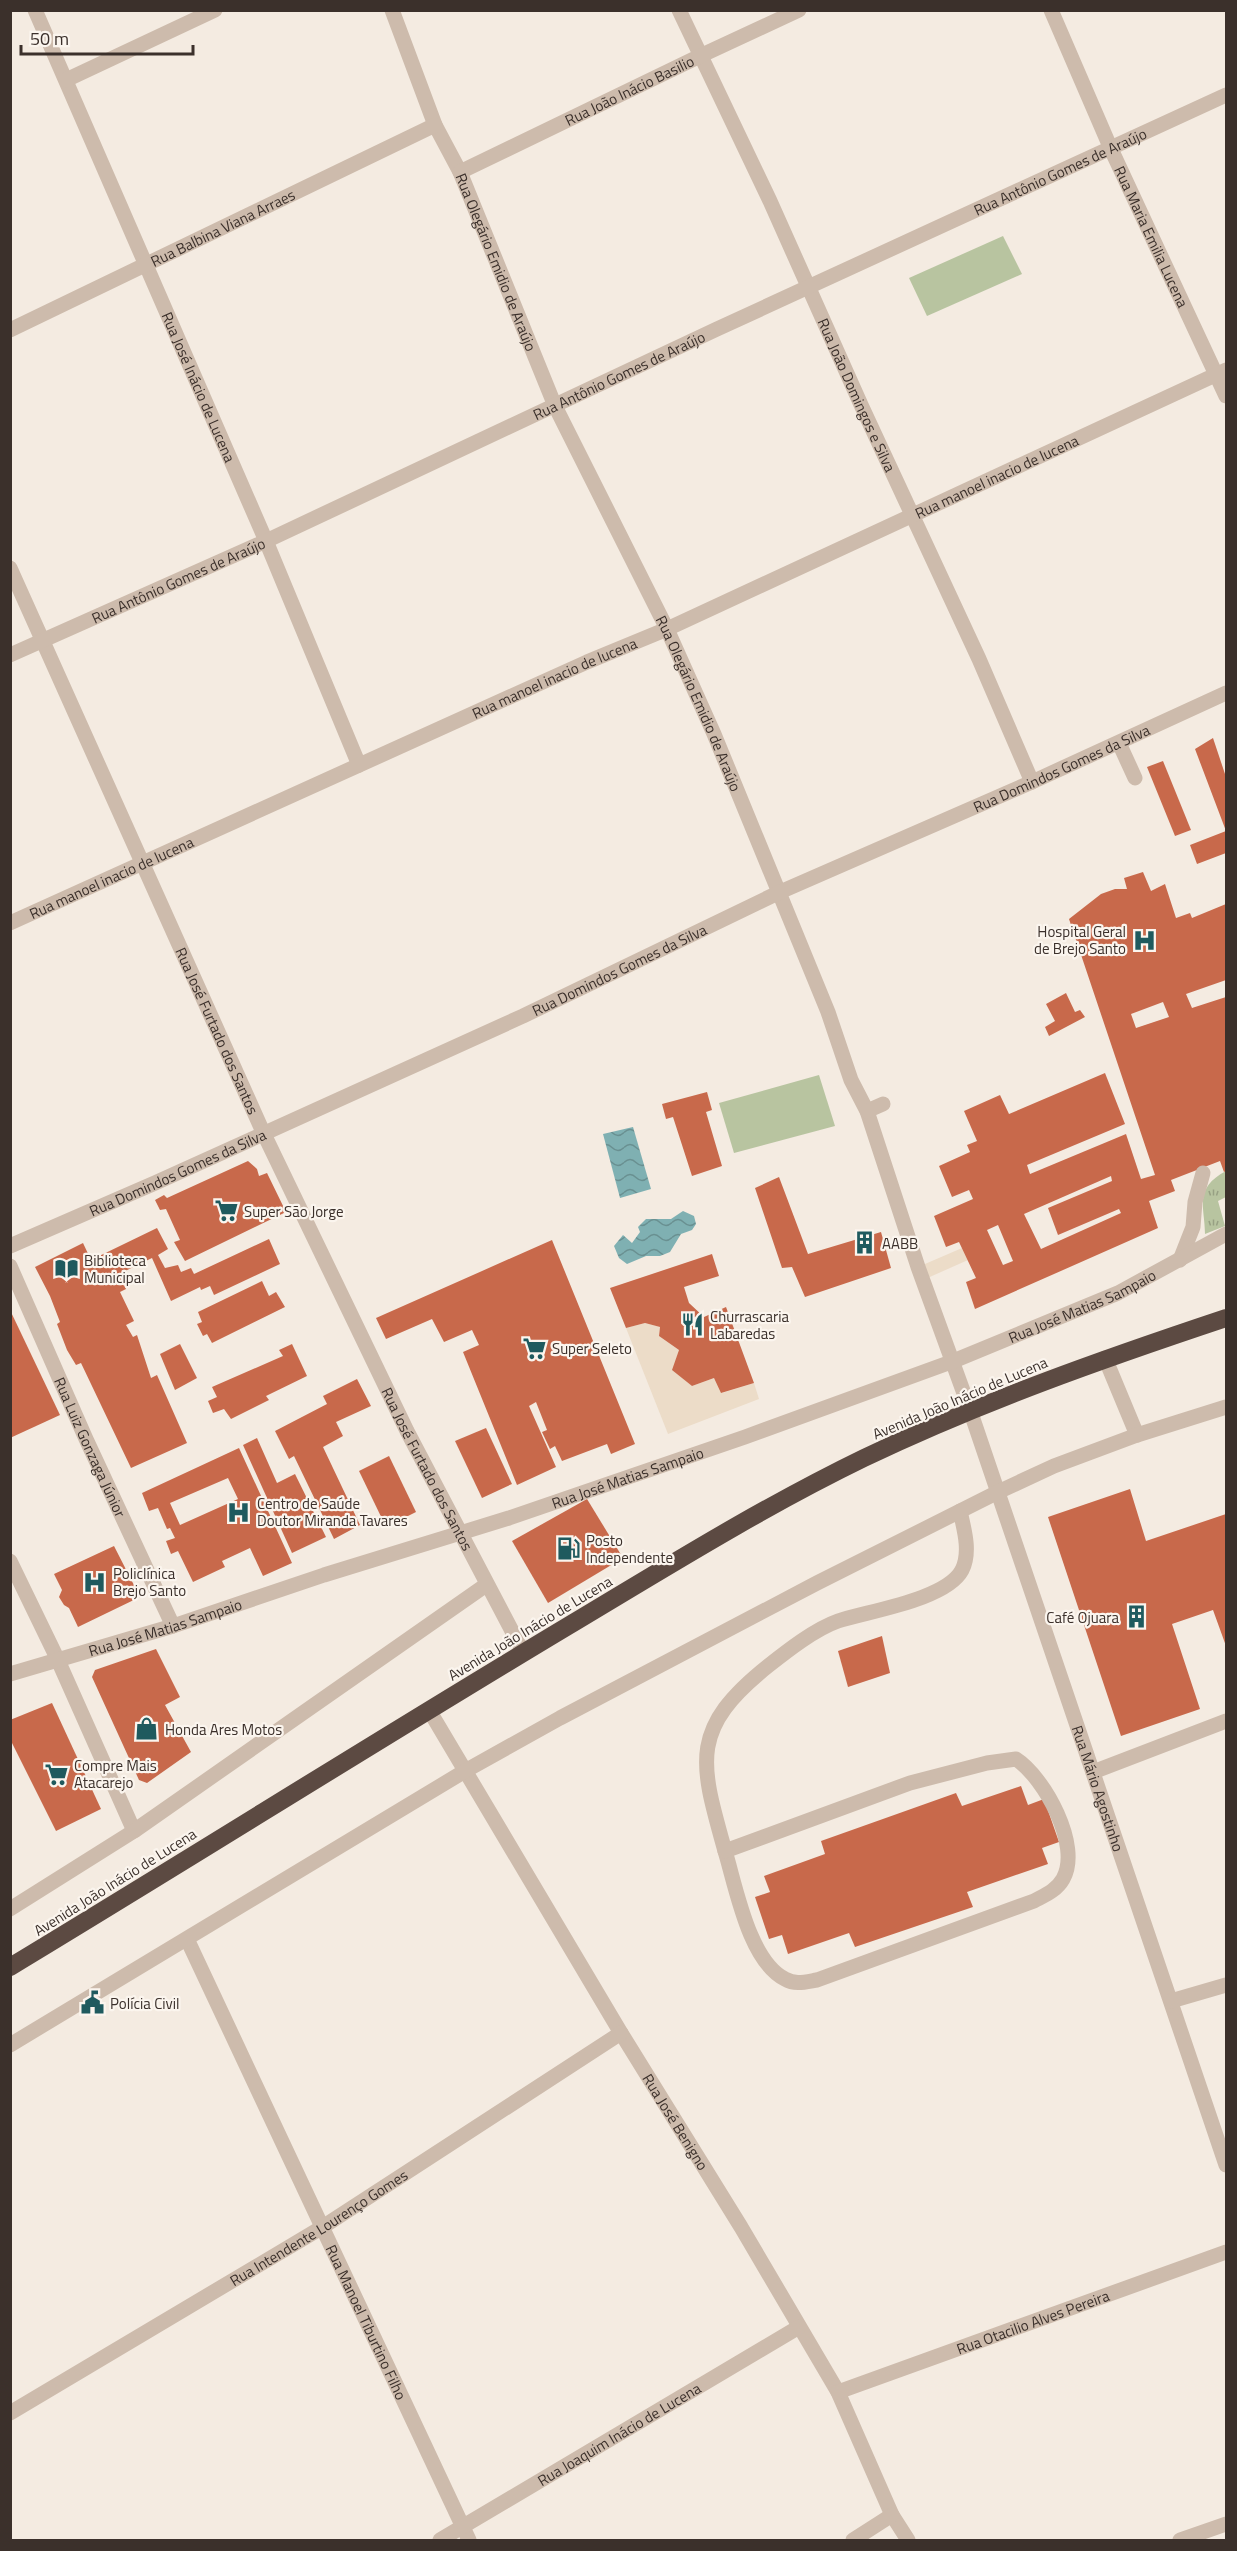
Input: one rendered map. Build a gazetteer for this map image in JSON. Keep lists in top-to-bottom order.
{
  "streets": {
    "highway": ["Avenida João Inácio de Lucena"],
    "street": [
      "Rua João Inácio Basilio",
      "Rua Antônio Gomes de Araújo",
      "Rua Balbina Viana Arraes",
      "Rua Maria Emilia Lucena",
      "Rua Olegário Emidio de Araújo",
      "Rua José Inácio de Lucena",
      "Rua João Domingos e Silva",
      "Rua manoel inacio de lucena",
      "Rua Domindos Gomes da Silva",
      "Rua José Furtado dos Santos",
      "Rua José Matias Sampaio",
      "Rua Luiz Gonzaga Júnior",
      "Rua Mário Agostinho",
      "Rua José Benigno",
      "Rua Intendente Lourenço Gomes",
      "Rua Otacilio Alves Pereira",
      "Rua Manoel Tiburtino Filho",
      "Rua Joaquim Inácio de Lucena"
    ]
  },
  "crossings": [
    ["Rua João Inácio Basilio", "Rua Olegário Emidio de Araújo"],
    ["Rua João Inácio Basilio", "Rua João Domingos e Silva"],
    ["Rua Antônio Gomes de Araújo", "Rua Maria Emilia Lucena"],
    ["Rua Antônio Gomes de Araújo", "Rua Olegário Emidio de Araújo"],
    ["Rua Antônio Gomes de Araújo", "Rua José Inácio de Lucena"],
    ["Rua Antônio Gomes de Araújo", "Rua João Domingos e Silva"],
    ["Rua Antônio Gomes de Araújo", "Rua José Furtado dos Santos"],
    ["Rua Balbina Viana Arraes", "Rua Olegário Emidio de Araújo"],
    ["Rua Balbina Viana Arraes", "Rua José Inácio de Lucena"],
    ["Rua Maria Emilia Lucena", "Rua manoel inacio de lucena"],
    ["Rua Olegário Emidio de Araújo", "Rua manoel inacio de lucena"],
    ["Rua Olegário Emidio de Araújo", "Rua Domindos Gomes da Silva"],
    ["Rua Olegário Emidio de Araújo", "Rua José Matias Sampaio"],
    ["Rua Olegário Emidio de Araújo", "Avenida João Inácio de Lucena"],
    ["Rua Olegário Emidio de Araújo", "Rua Mário Agostinho"],
    ["Rua José Inácio de Lucena", "Rua manoel inacio de lucena"],
    ["Rua João Domingos e Silva", "Rua manoel inacio de lucena"],
    ["Rua João Domingos e Silva", "Rua Domindos Gomes da Silva"],
    ["Rua manoel inacio de lucena", "Rua José Furtado dos Santos"],
    ["Rua Domindos Gomes da Silva", "Rua José Furtado dos Santos"],
    ["Rua José Furtado dos Santos", "Rua José Matias Sampaio"],
    ["Rua José Furtado dos Santos", "Avenida João Inácio de Lucena"],
    ["Rua José Matias Sampaio", "Rua Luiz Gonzaga Júnior"],
    ["Avenida João Inácio de Lucena", "Rua Mário Agostinho"],
    ["Avenida João Inácio de Lucena", "Rua José Benigno"],
    ["Rua José Benigno", "Rua Intendente Lourenço Gomes"],
    ["Rua José Benigno", "Rua Otacilio Alves Pereira"],
    ["Rua José Benigno", "Rua Joaquim Inácio de Lucena"],
    ["Rua Intendente Lourenço Gomes", "Rua Manoel Tiburtino Filho"],
    ["Rua Manoel Tiburtino Filho", "Rua Joaquim Inácio de Lucena"]
  ],
  "places": {
    "hospital": ["Hospital Geral de Brejo Santo", "Centro de Saúde Doutor Miranda Tavares", "Policlínica Brejo Santo"],
    "supermarket": ["Super São Jorge", "Super Seleto", "Compre Mais Atacarejo"],
    "building": ["AABB", "Café Ojuara"],
    "library": ["Biblioteca Municipal"],
    "restaurant": ["Churrascaria Labaredas"],
    "fuel station": ["Posto Independente"],
    "shop": ["Honda Ares Motos"],
    "public building": ["Polícia Civil"]
  },
  "scale_bar": "50 m"
}
